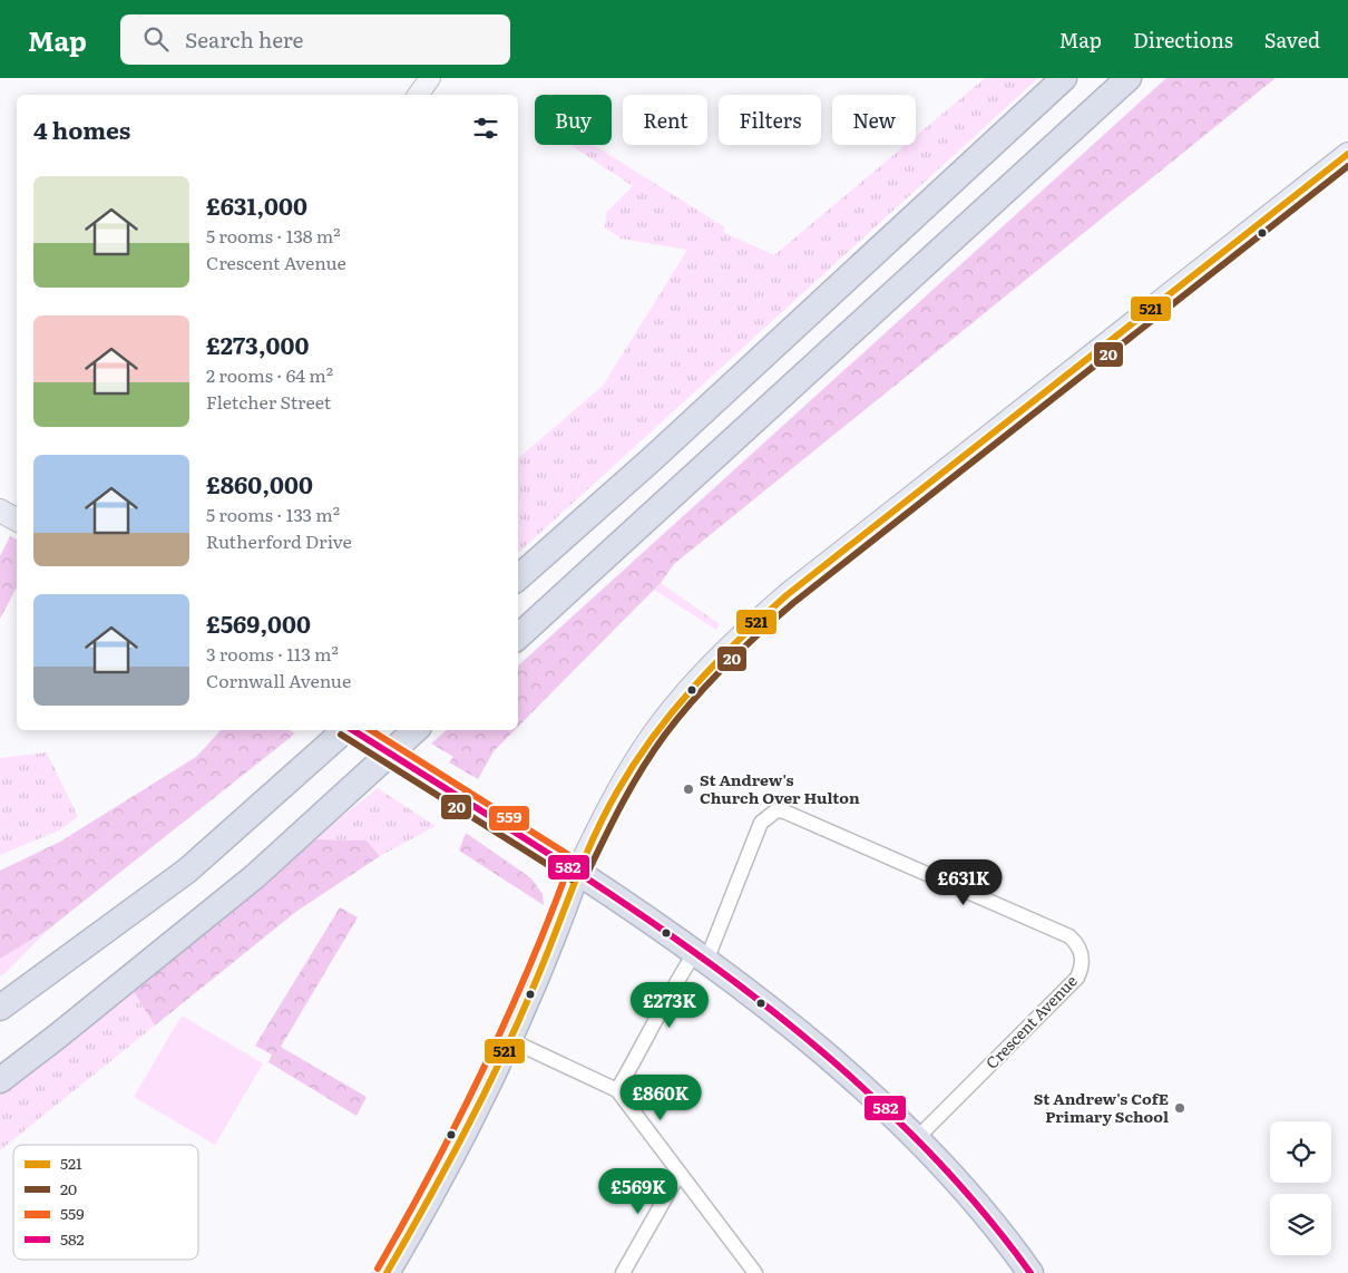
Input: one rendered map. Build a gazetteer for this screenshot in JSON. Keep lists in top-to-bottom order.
{
  "streets": {
    "street": ["Crescent Avenue"]
  },
  "places": ["St Andrew's Church Over Hulton", "St Andrew's CofE Primary School"],
  "lines": [
    "transit line 521",
    "transit line 20",
    "transit line 559",
    "transit line 582"
  ],
  "legend": [
    "521",
    "20",
    "559",
    "582"
  ],
  "page": {
    "header": "Map",
    "search": "Search here",
    "nav": ["Map", "Directions", "Saved"],
    "chip": [
      "Buy",
      "Rent",
      "Filters",
      "New"
    ],
    "heading": "4 homes",
    "list": [
      {
        "name": "£631,000",
        "note": "5 rooms · 138 m² · Crescent Avenue"
      },
      {
        "name": "£273,000",
        "note": "2 rooms · 64 m² · Fletcher Street"
      },
      {
        "name": "£860,000",
        "note": "5 rooms · 133 m² · Rutherford Drive"
      },
      {
        "name": "£569,000",
        "note": "3 rooms · 113 m² · Cornwall Avenue"
      }
    ],
    "price": [
      "£631K",
      "£273K",
      "£860K",
      "£569K"
    ]
  }
}
